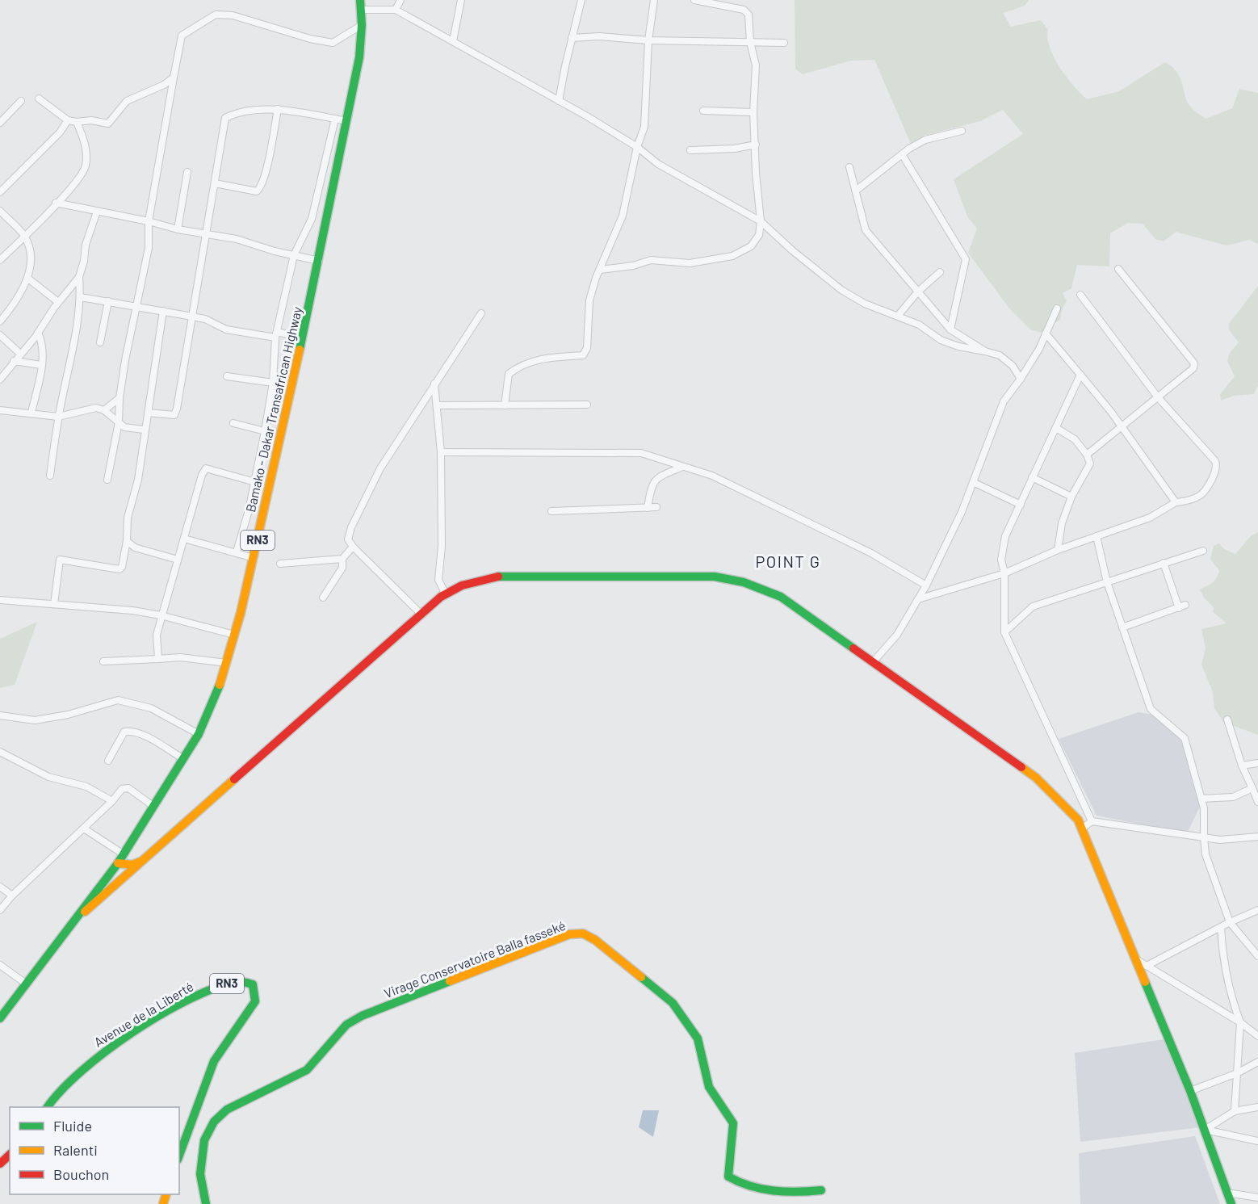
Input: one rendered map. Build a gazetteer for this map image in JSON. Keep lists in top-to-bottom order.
{
  "streets": {
    "main road": [
      "Bamako - Dakar Transafrican Highway",
      "RN3",
      "Virage Conservatoire Balla fasseké",
      "Avenue de la Liberté"
    ]
  },
  "districts": ["POINT G"],
  "legend": ["Fluide", "Ralenti", "Bouchon"]
}
